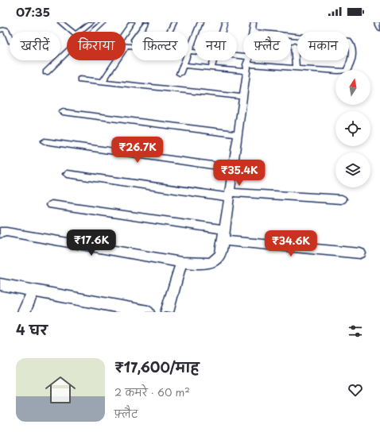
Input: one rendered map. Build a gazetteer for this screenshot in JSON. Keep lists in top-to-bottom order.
{
  "north": "top",
  "page": {
    "status": "07:35",
    "chip": [
      "खरीदें",
      "किराया",
      "फ़िल्टर",
      "नया",
      "फ़्लैट",
      "मकान"
    ],
    "price": [
      "₹26.7K",
      "₹35.4K",
      "₹17.6K",
      "₹34.6K"
    ],
    "heading": "4 घर",
    "list": [
      {
        "name": "₹17,600/माह",
        "note": "2 कमरे · 60 m² · फ़्लैट"
      }
    ]
  }
}
